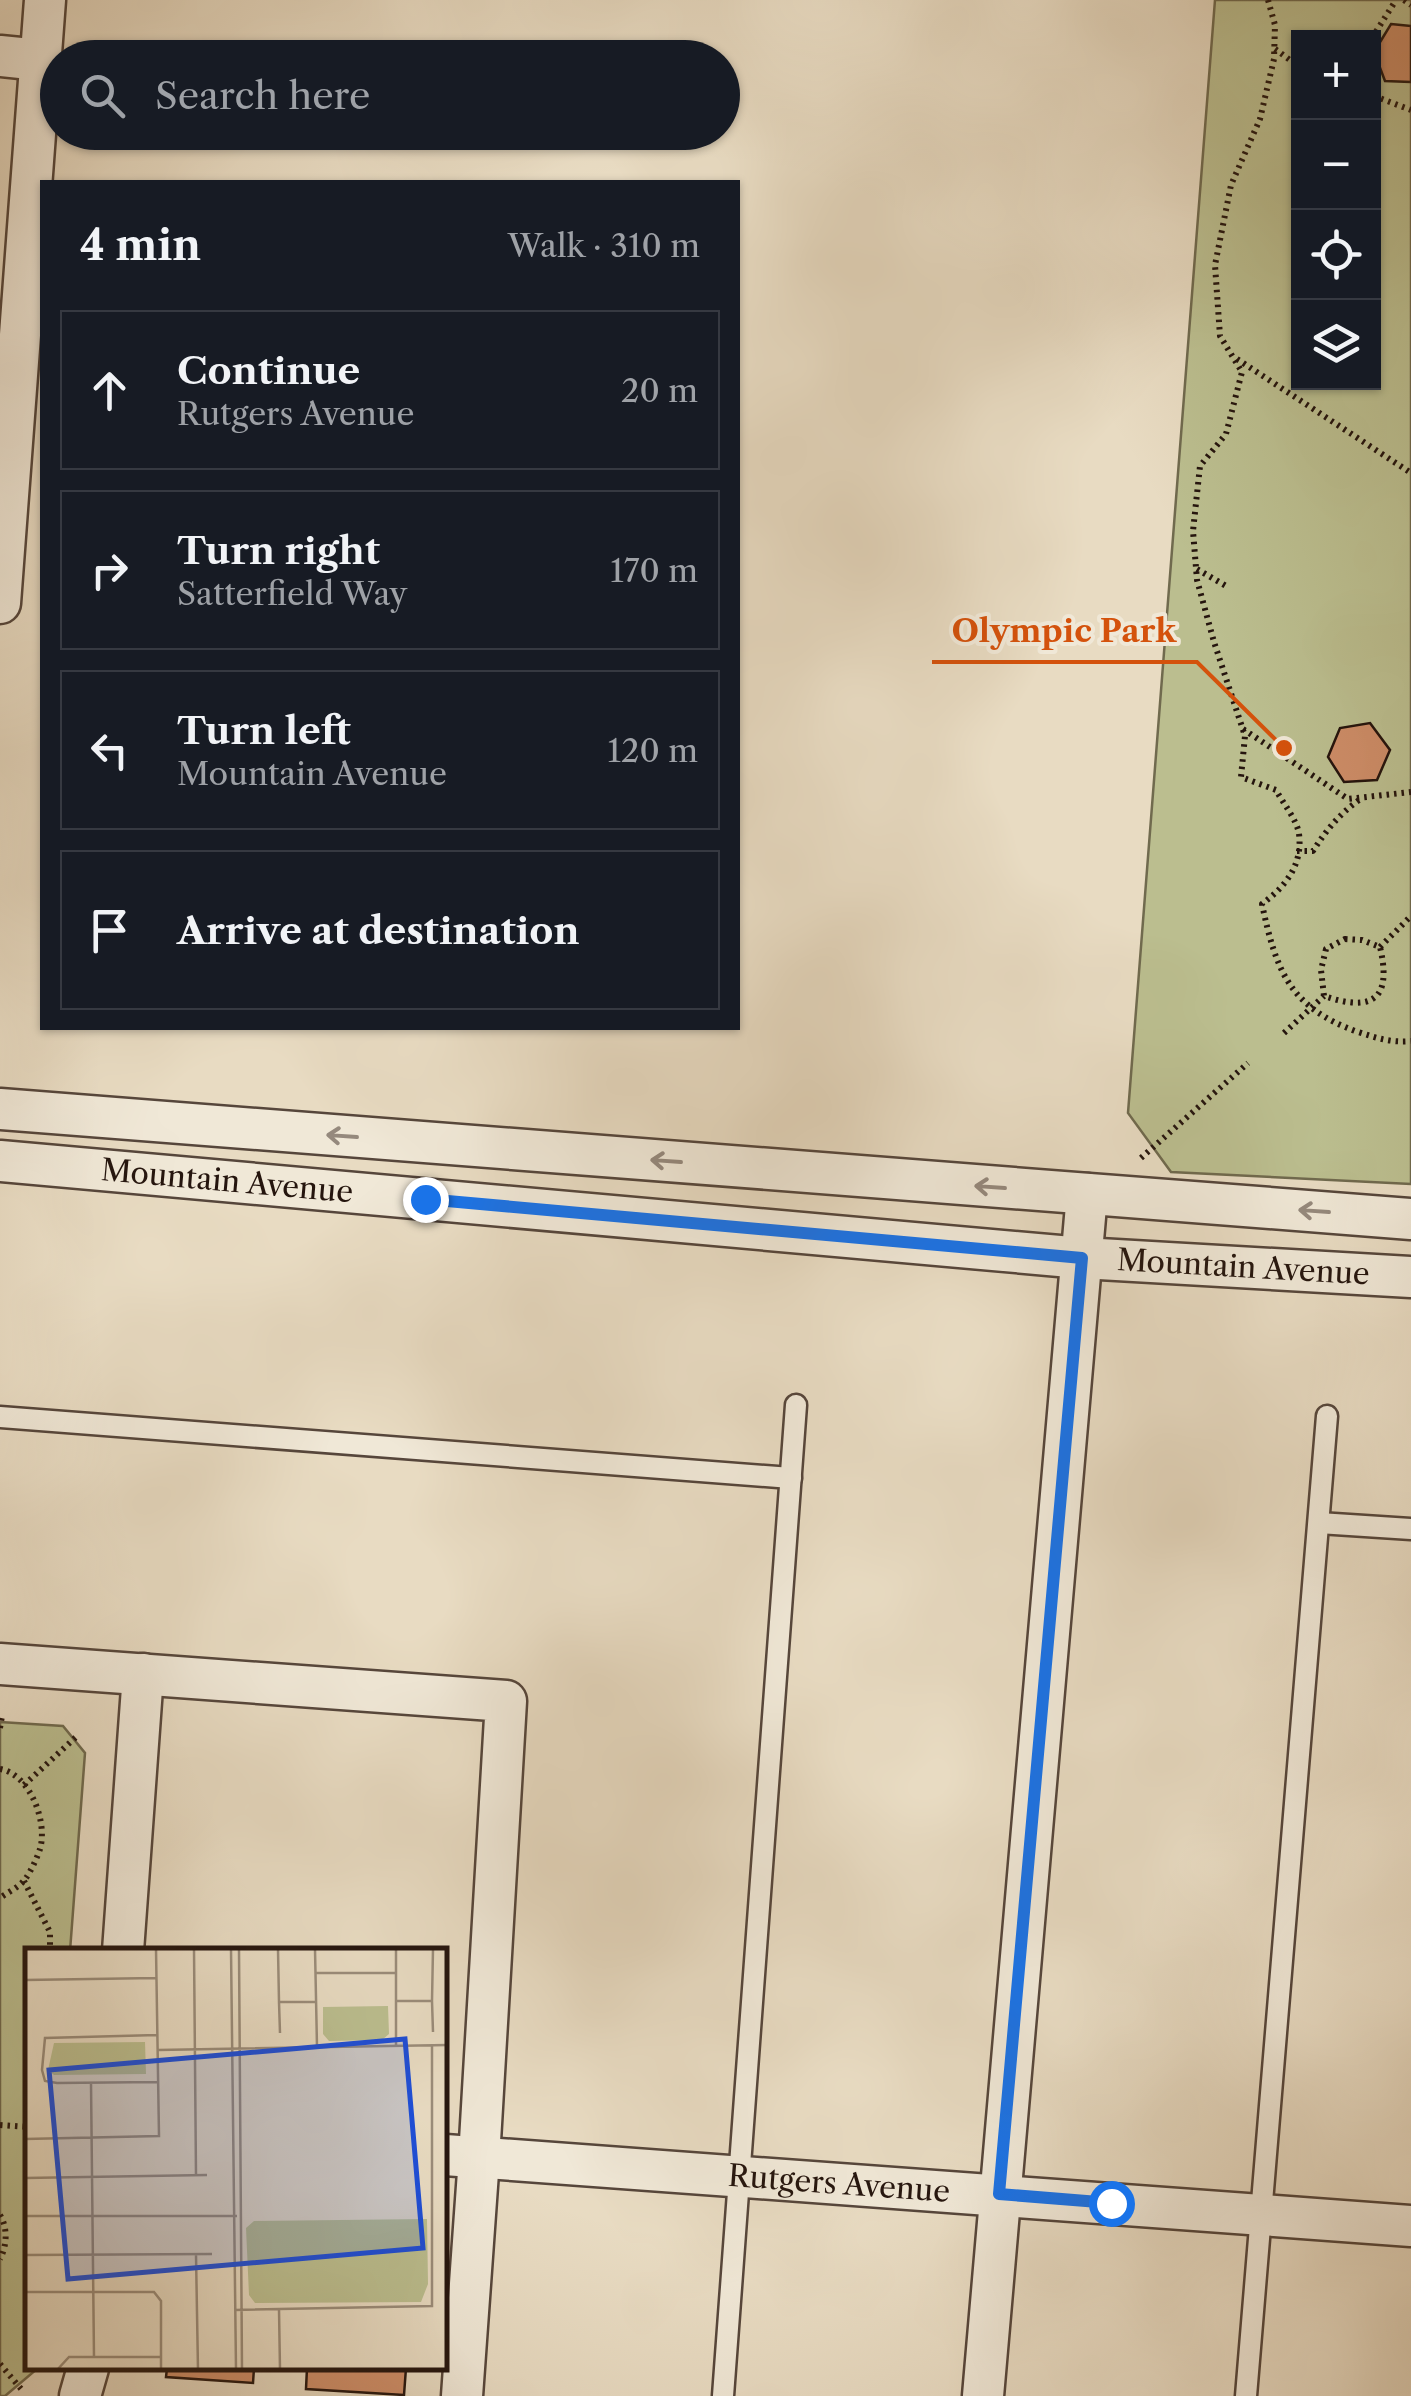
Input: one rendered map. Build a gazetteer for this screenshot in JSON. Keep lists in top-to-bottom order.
{
  "streets": {
    "street": ["Mountain Avenue", "Rutgers Avenue"]
  },
  "places": ["Olympic Park"],
  "page": {
    "map_buttons": ["+", "−"],
    "search": "Search here",
    "heading": ["4 min", "Walk · 310 m"],
    "list": [
      ["Continue", "Rutgers Avenue", "20 m"],
      ["Turn right", "Satterfield Way", "170 m"],
      ["Turn left", "Mountain Avenue", "120 m"],
      "Arrive at destination"
    ]
  }
}
